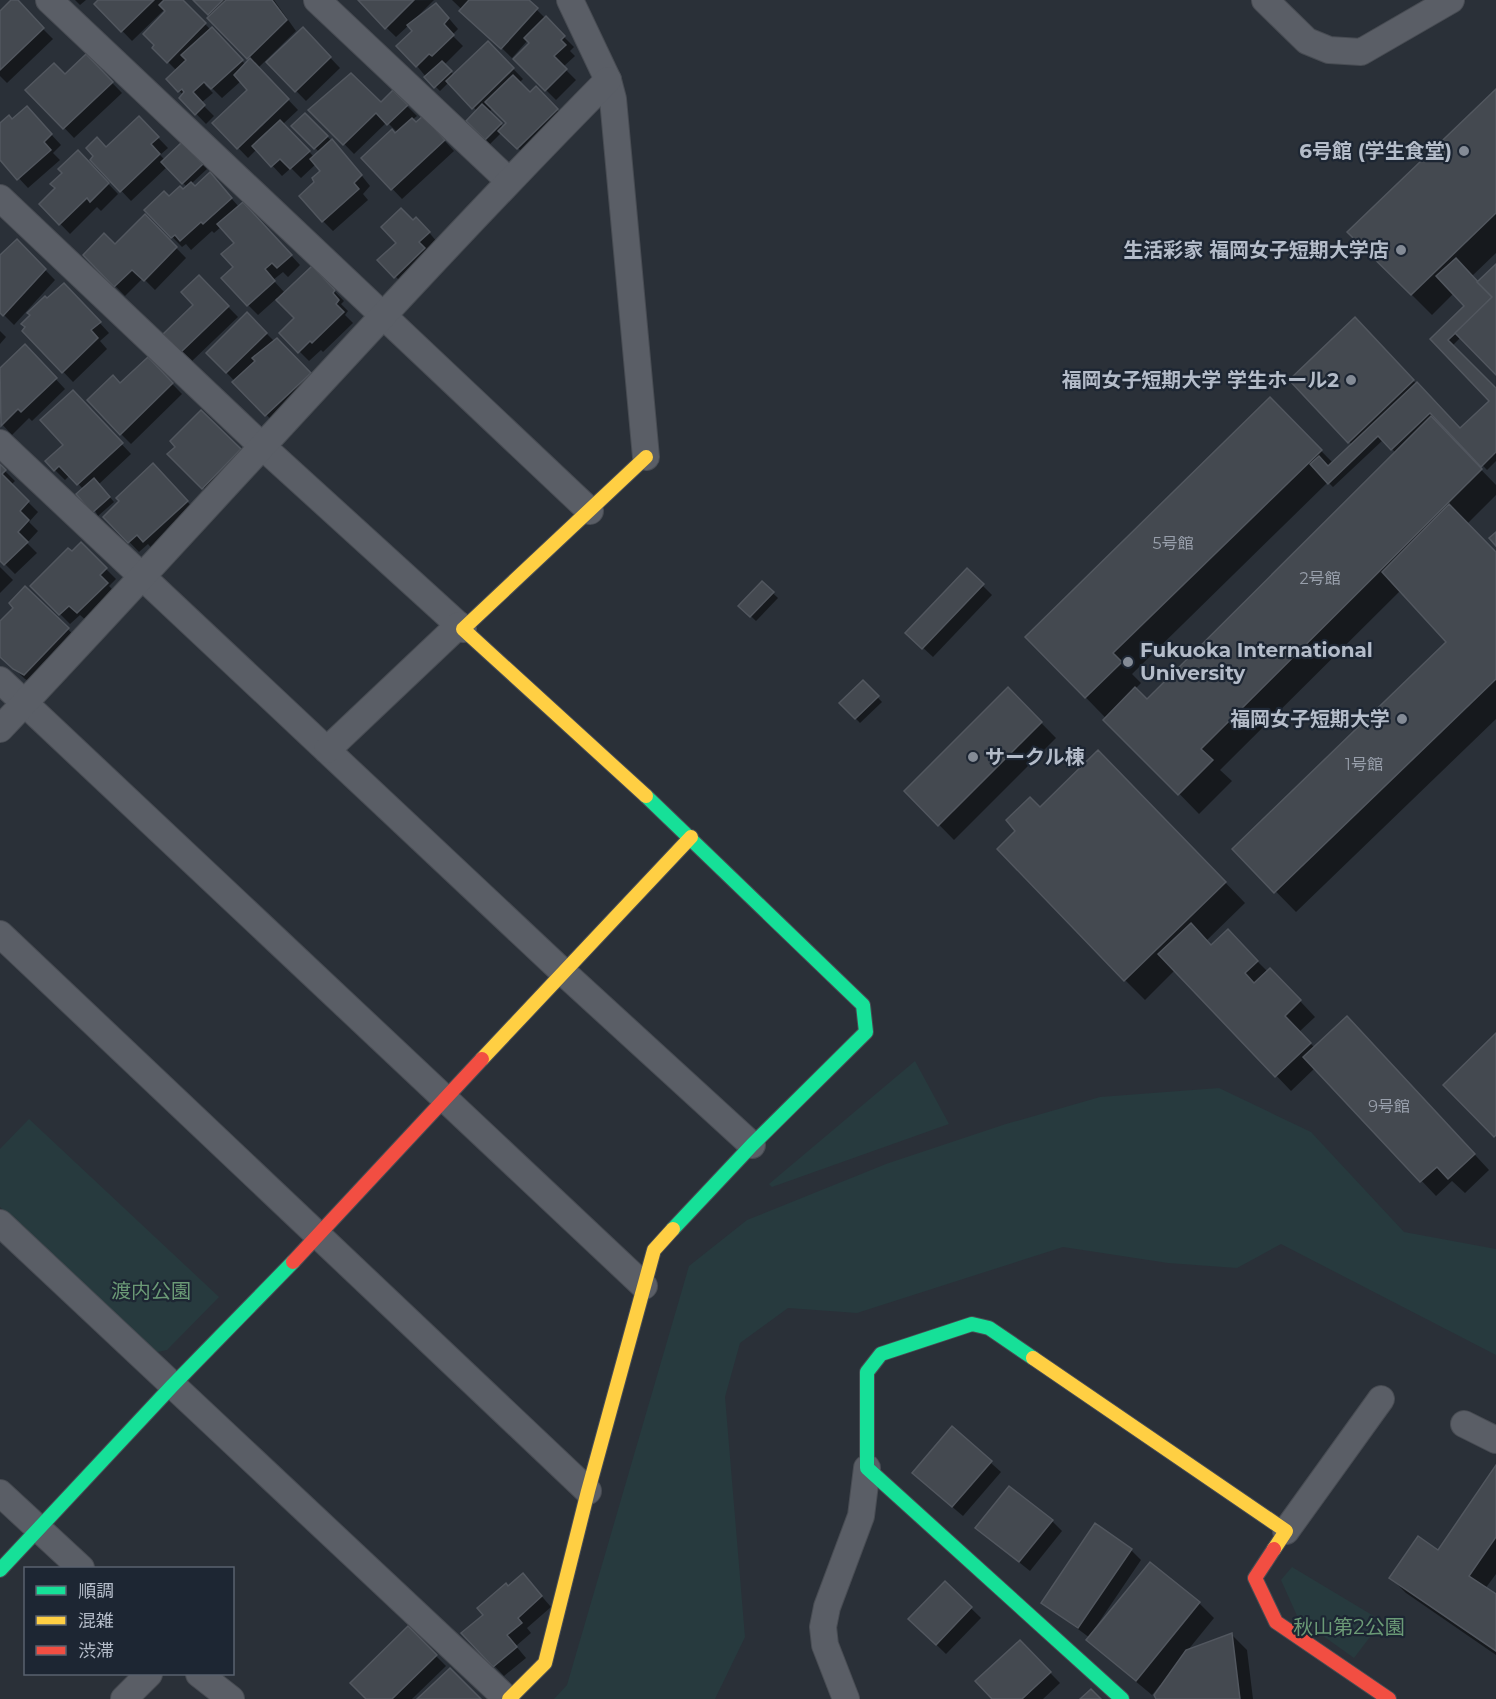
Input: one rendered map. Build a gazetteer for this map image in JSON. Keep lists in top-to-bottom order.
{
  "parks": ["渡内公園", "秋山第2公園"],
  "places": [
    "6号館 (学生食堂)",
    "生活彩家 福岡女子短期大学店",
    "福岡女子短期大学 学生ホール2",
    "Fukuoka International University",
    "福岡女子短期大学",
    "サークル棟"
  ],
  "house_numbers": [
    "5号館",
    "2号館",
    "1号館",
    "9号館"
  ],
  "legend": ["順調", "混雑", "渋滞"]
}
